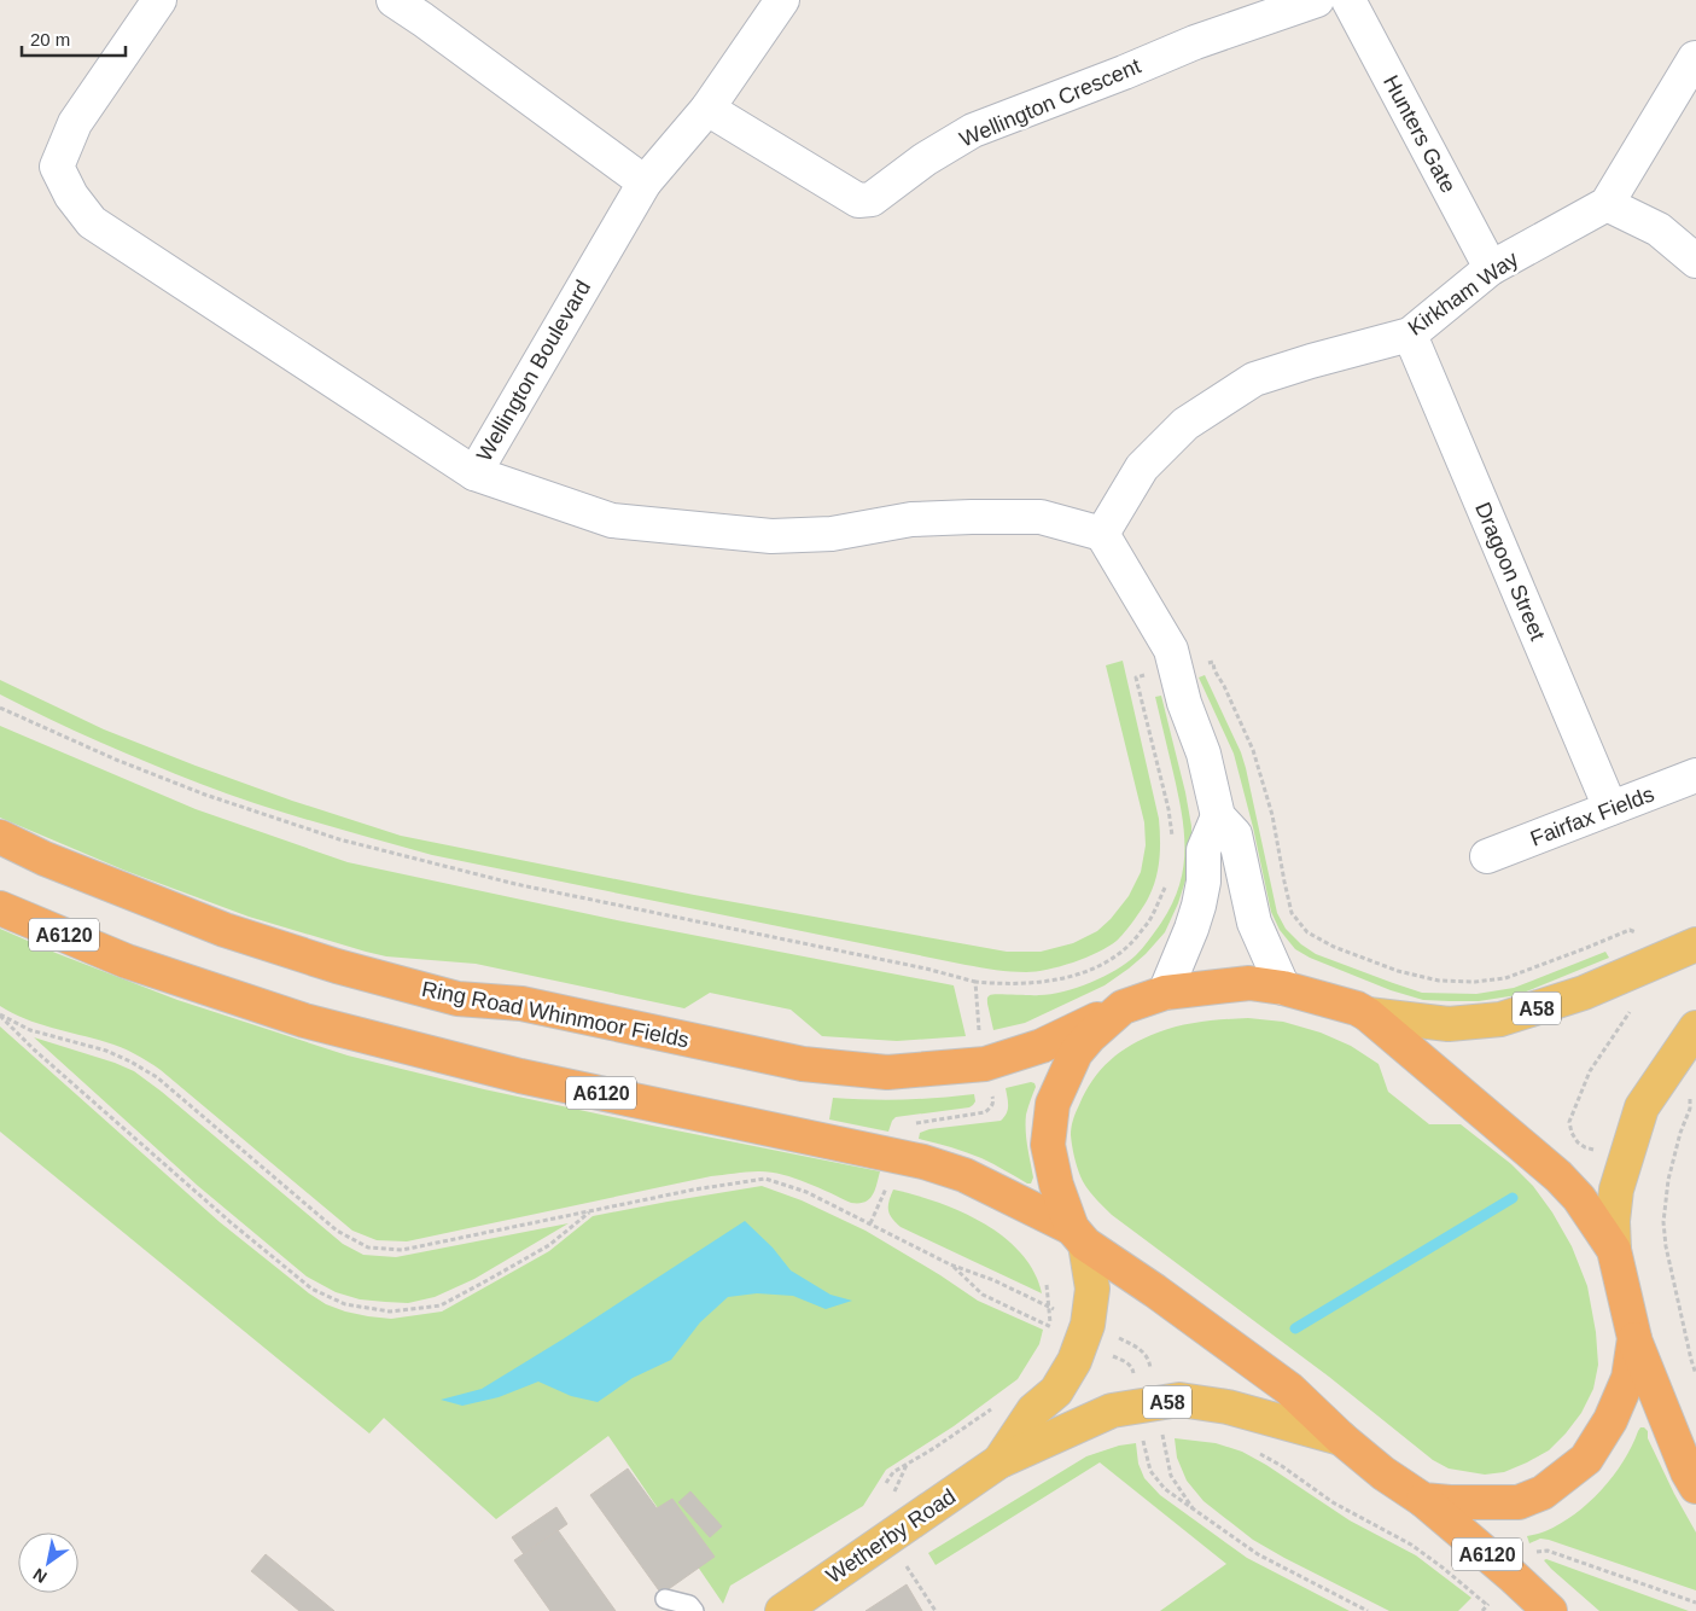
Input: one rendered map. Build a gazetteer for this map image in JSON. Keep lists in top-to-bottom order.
{
  "streets": {
    "highway": ["A6120", "Ring Road Whinmoor Fields"],
    "main road": ["A58", "Wetherby Road"],
    "street": [
      "Wellington Crescent",
      "Hunters Gate",
      "Kirkham Way",
      "Wellington Boulevard",
      "Dragoon Street",
      "Fairfax Fields"
    ]
  },
  "crossings": [
    ["Wellington Crescent", "Wellington Boulevard"],
    ["Hunters Gate", "Kirkham Way"],
    ["Kirkham Way", "Wellington Boulevard"],
    ["Kirkham Way", "Dragoon Street"],
    ["Dragoon Street", "Fairfax Fields"],
    ["A6120", "Wetherby Road"],
    ["A58", "Ring Road Whinmoor Fields"]
  ],
  "scale_bar": "20 m",
  "north": "bottom left"
}
